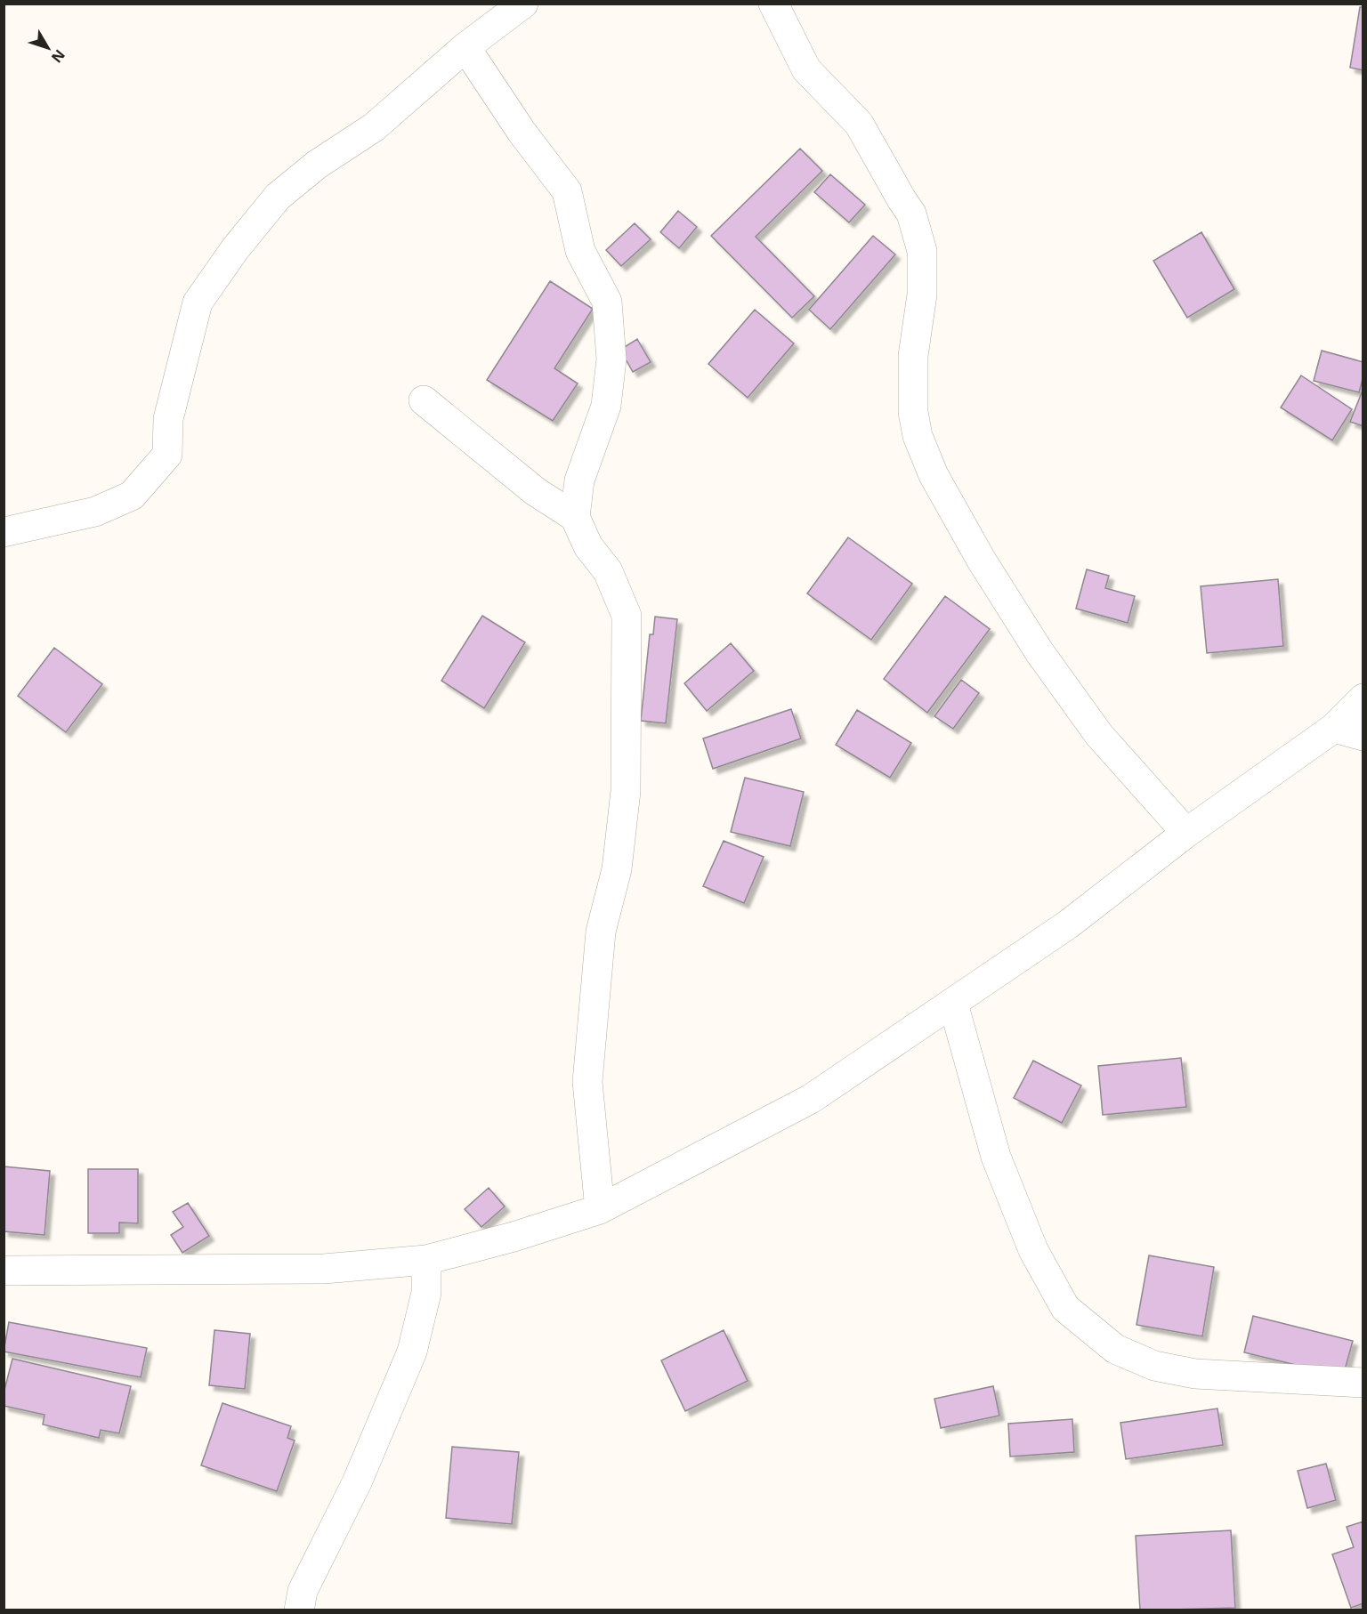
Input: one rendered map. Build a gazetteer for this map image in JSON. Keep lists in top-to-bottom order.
{
  "north": "bottom right"
}
